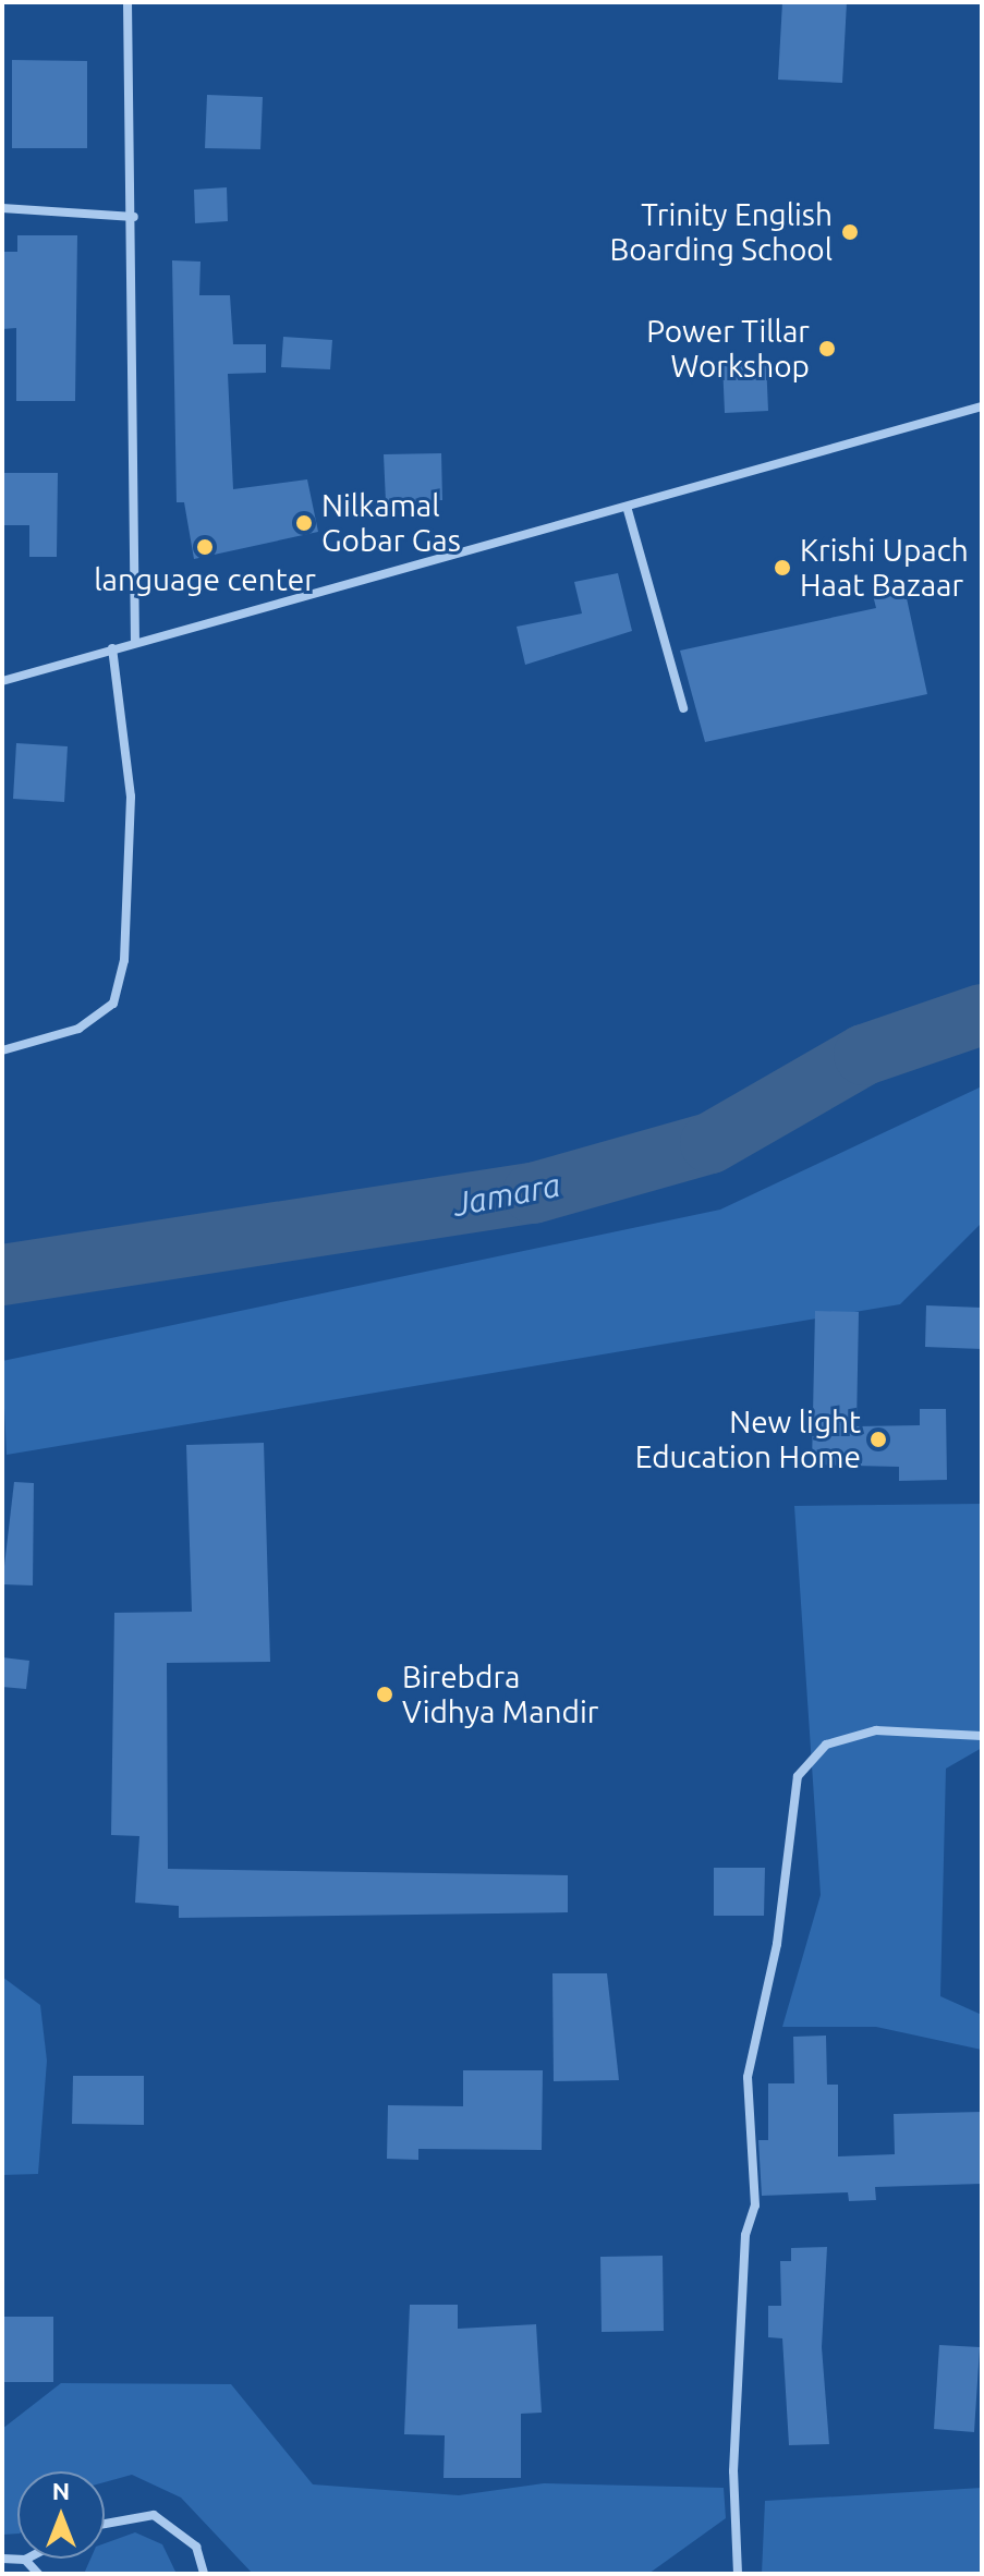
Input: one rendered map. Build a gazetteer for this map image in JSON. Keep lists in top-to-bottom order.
{
  "water": ["Jamara"],
  "places": [
    "Trinity English Boarding School",
    "Power Tillar Workshop",
    "Nilkamal Gobar Gas",
    "language center",
    "Krishi Upach Haat Bazaar",
    "New light Education Home",
    "Birebdra Vidhya Mandir"
  ],
  "north": "top"
}
